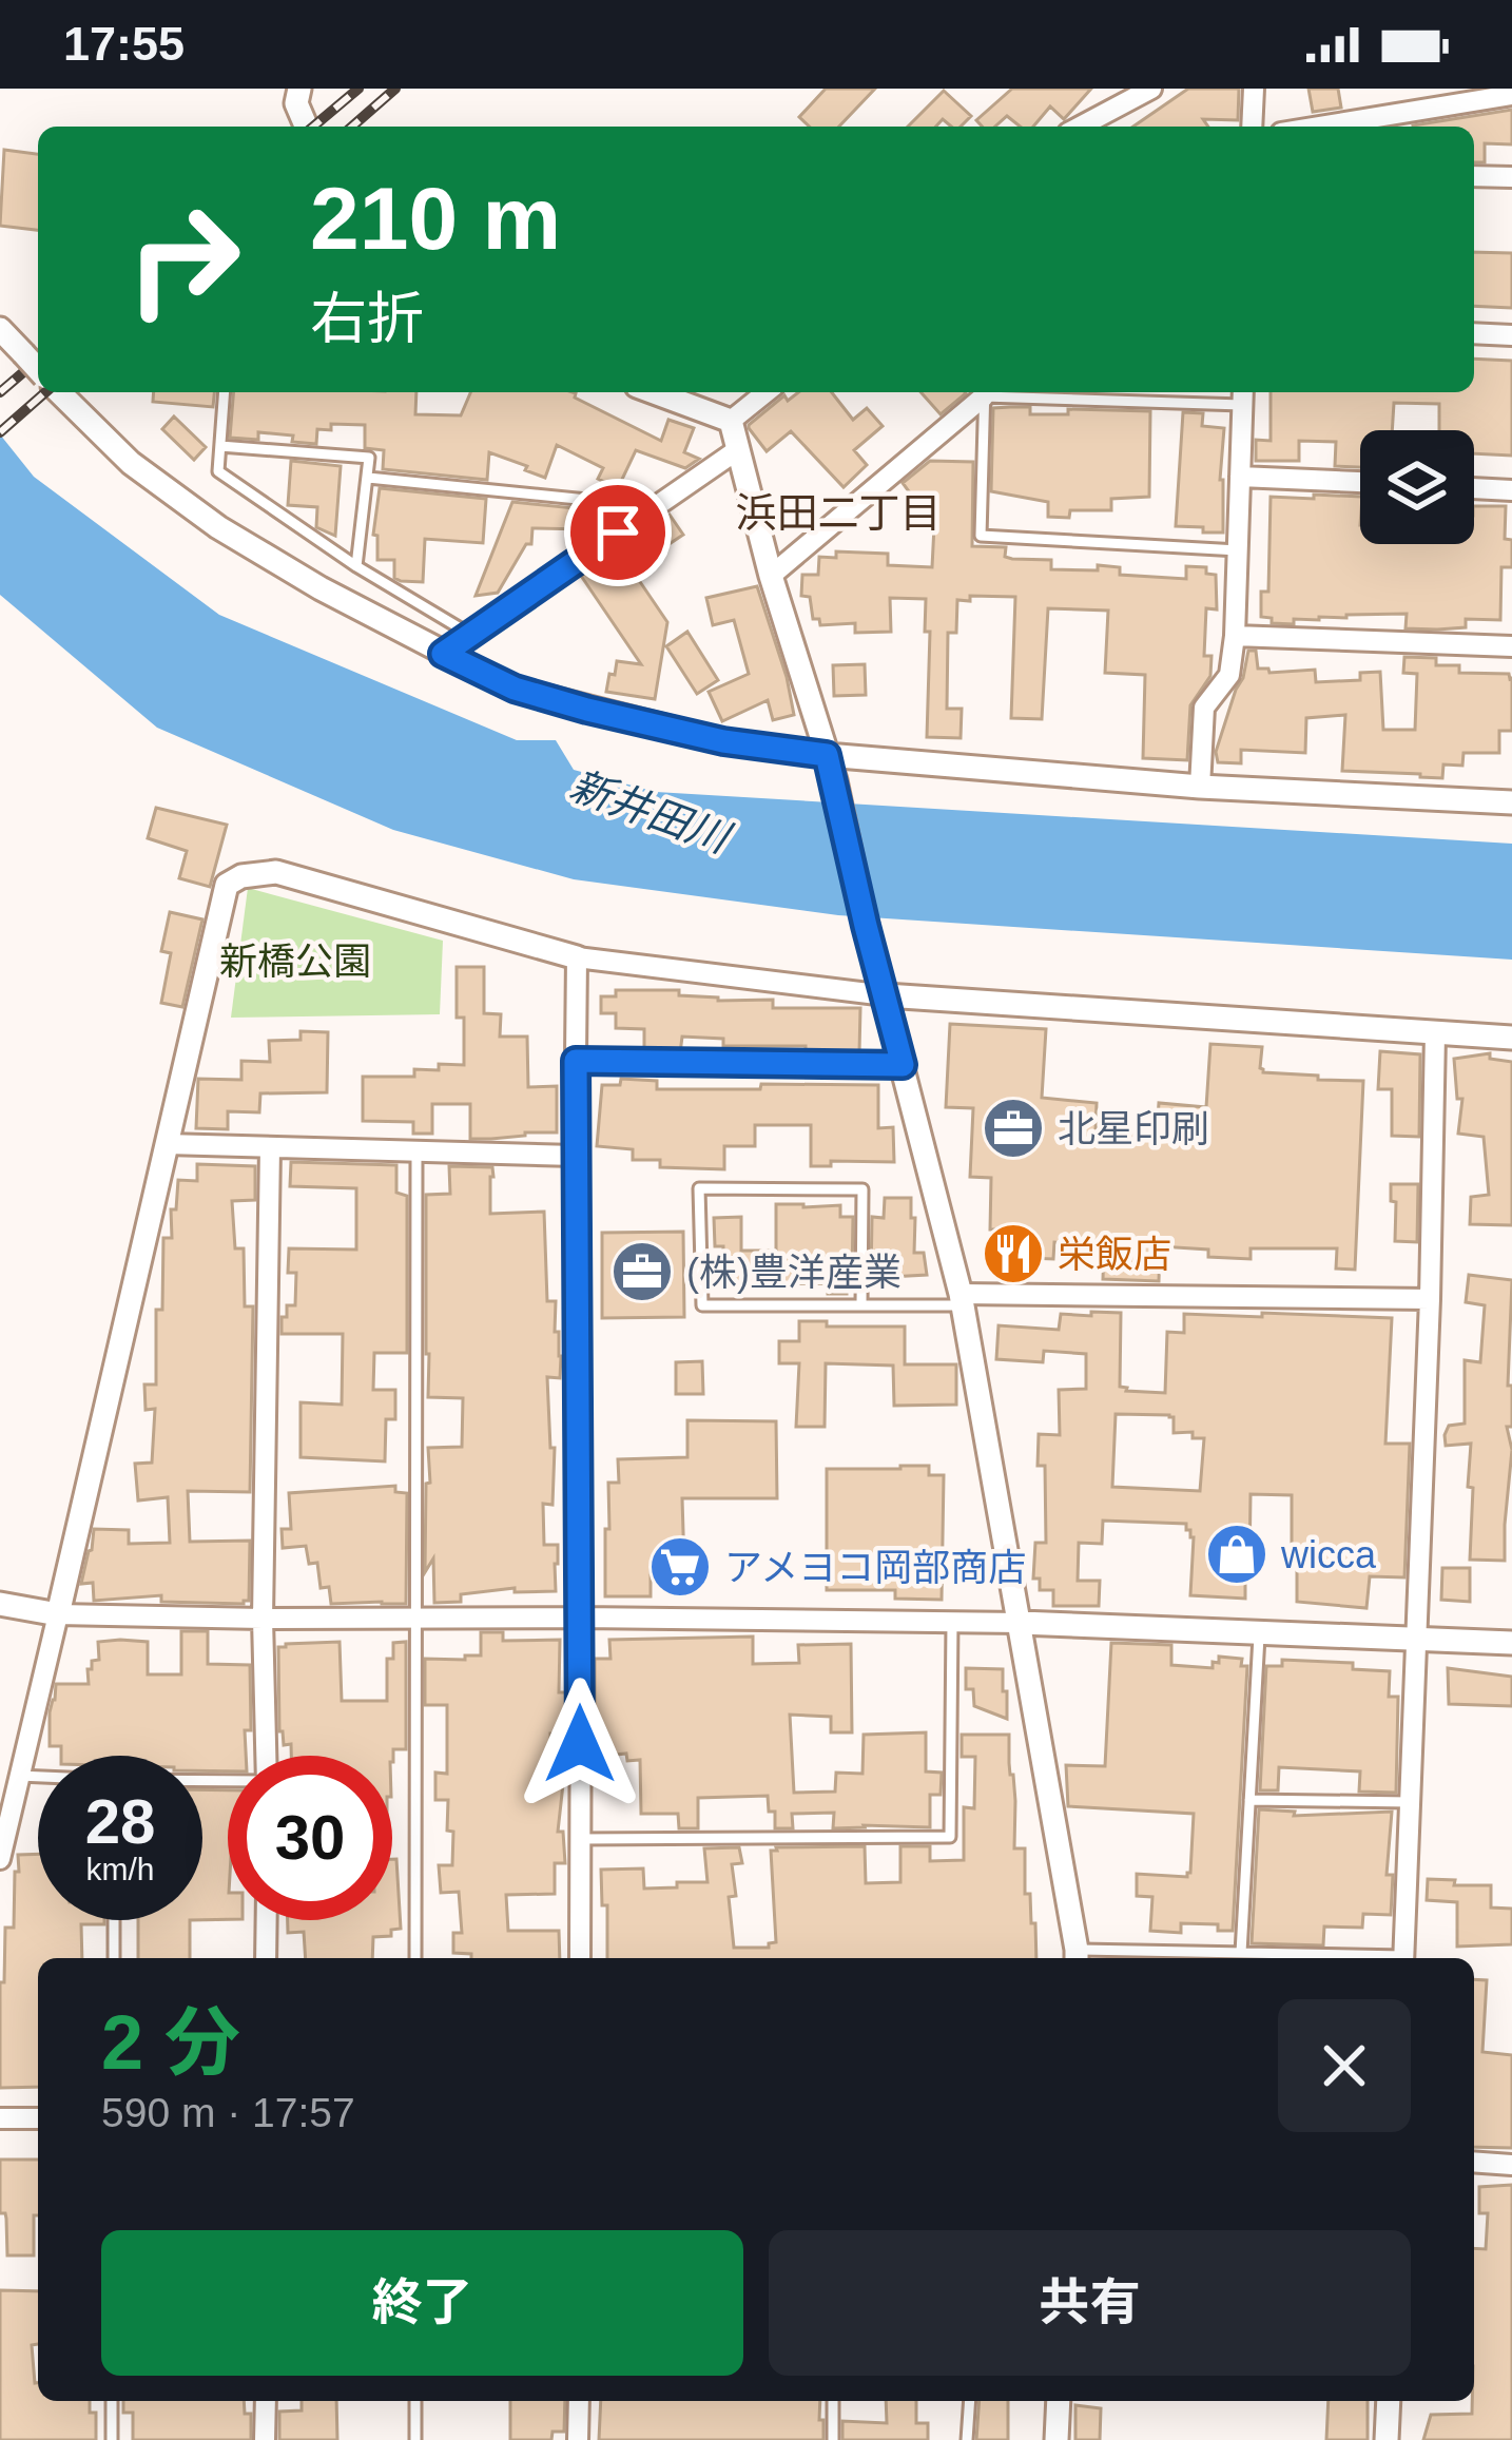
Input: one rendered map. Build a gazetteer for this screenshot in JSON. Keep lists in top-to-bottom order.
{
  "districts": ["浜田二丁目"],
  "water": ["新井田川"],
  "parks": ["新橋公園"],
  "places": {
    "office": ["北星印刷", "(株)豊洋産業"],
    "restaurant": ["栄飯店"],
    "shop": ["wicca"],
    "supermarket": ["アメヨコ岡部商店"]
  },
  "page": {
    "status": "17:55",
    "turn": ["210 m", "右折"],
    "speed": "28 km/h",
    "limit": "30",
    "heading": ["2 分", "590 m · 17:57"],
    "buttons": ["終了", "共有"]
  }
}
